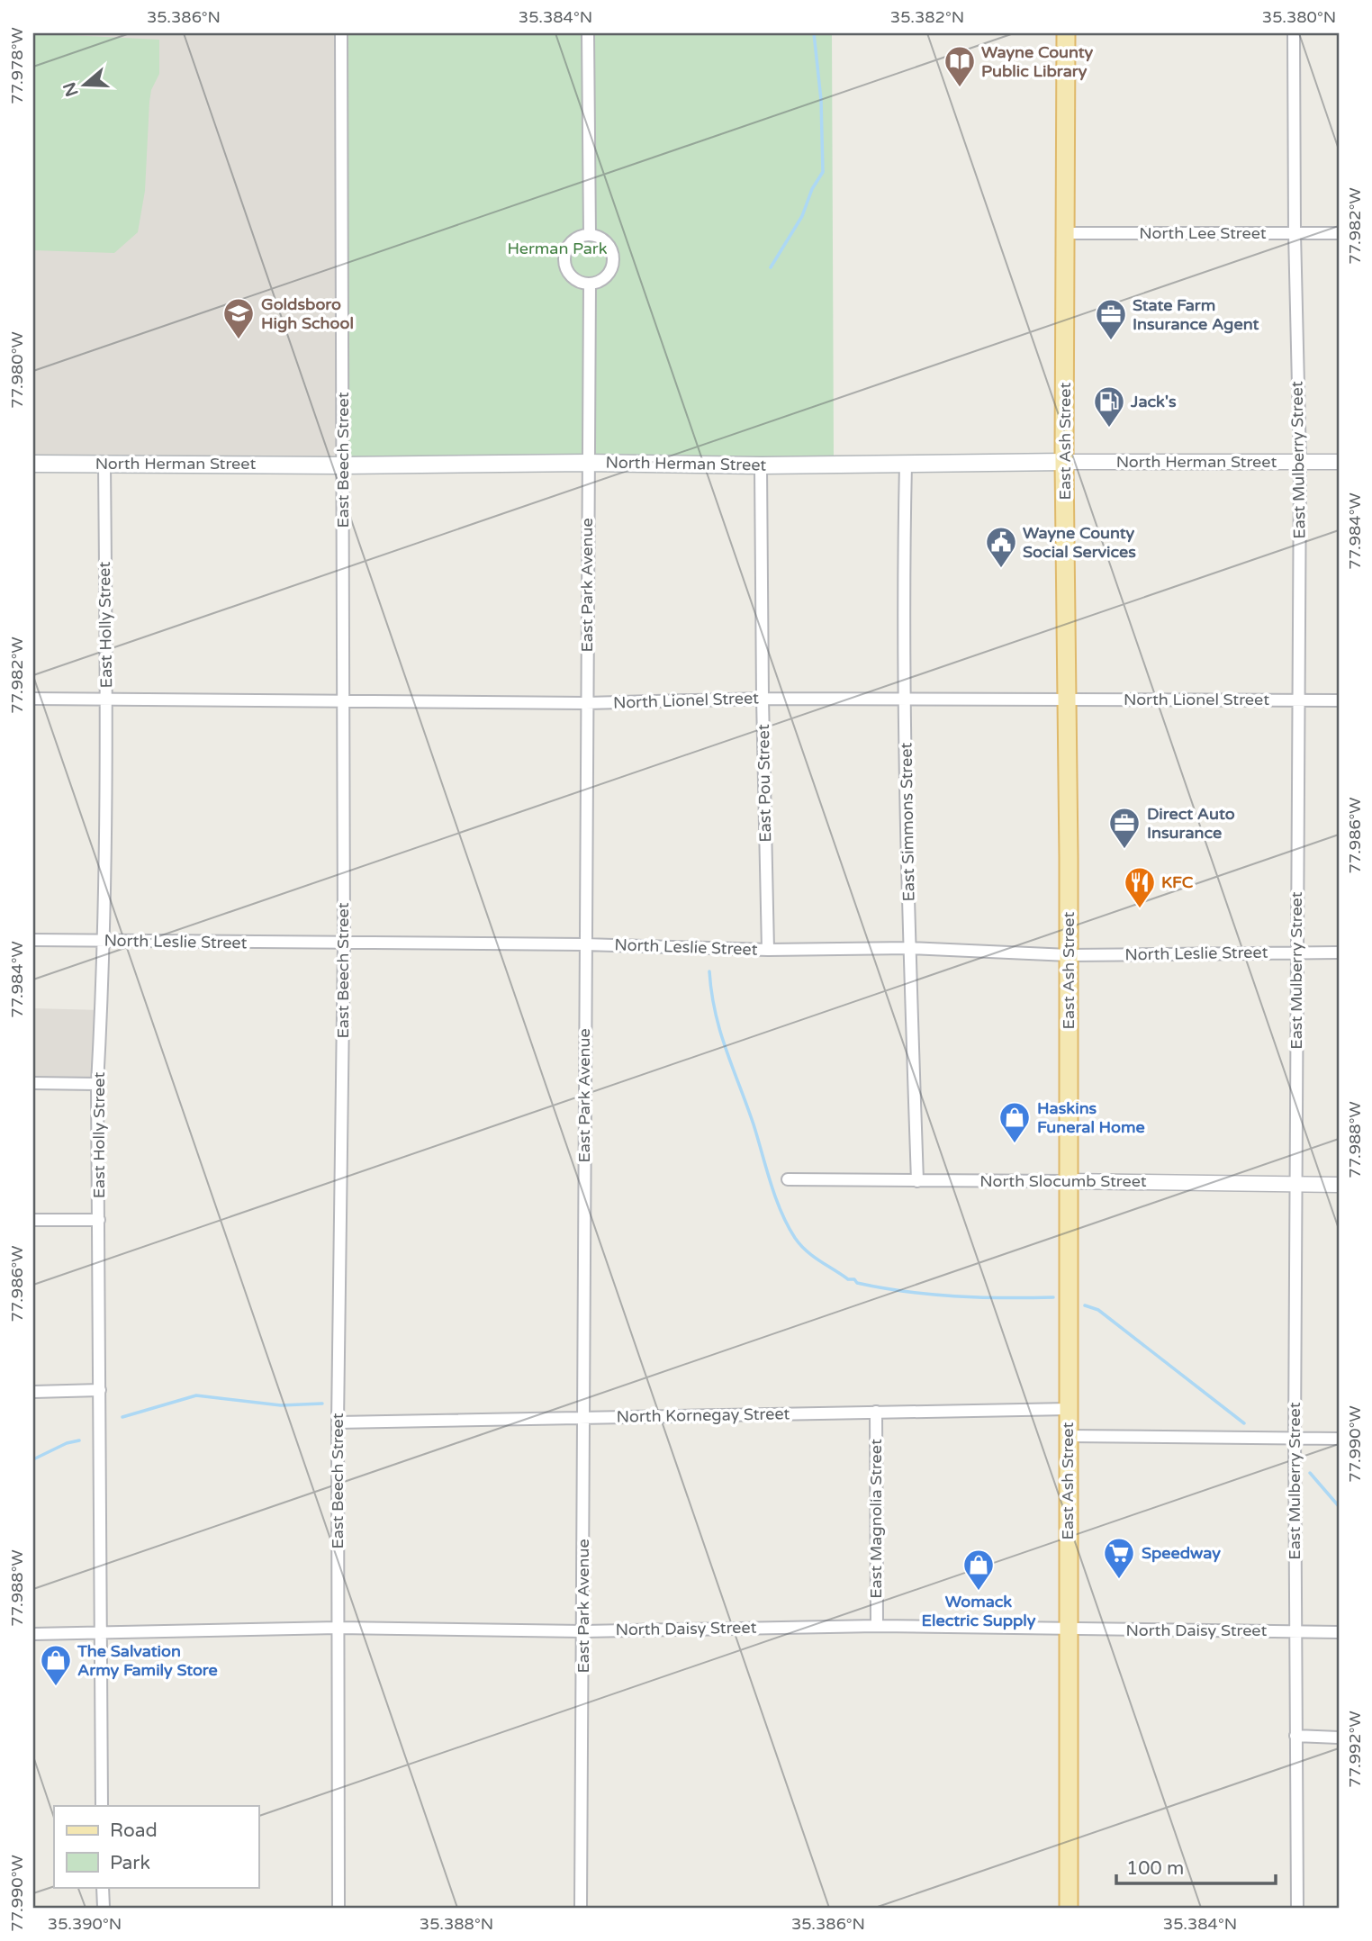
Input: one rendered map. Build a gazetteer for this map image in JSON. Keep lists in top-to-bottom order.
{
  "streets": {
    "main road": ["East Ash Street", "North Herman Street"],
    "street": [
      "North Lee Street",
      "East Beech Street",
      "East Mulberry Street",
      "East Park Avenue",
      "East Holly Street",
      "North Lionel Street",
      "East Pou Street",
      "East Simmons Street",
      "North Leslie Street",
      "North Slocumb Street",
      "North Kornegay Street",
      "East Magnolia Street",
      "North Daisy Street"
    ]
  },
  "crossings": [
    ["North Lee Street", "East Ash Street"],
    ["North Lee Street", "East Mulberry Street"],
    ["East Ash Street", "North Herman Street"],
    ["East Ash Street", "North Lionel Street"],
    ["East Ash Street", "North Leslie Street"],
    ["East Ash Street", "North Slocumb Street"],
    ["East Ash Street", "North Kornegay Street"],
    ["East Ash Street", "North Daisy Street"],
    ["East Beech Street", "North Herman Street"],
    ["East Beech Street", "North Lionel Street"],
    ["East Beech Street", "North Leslie Street"],
    ["East Beech Street", "North Kornegay Street"],
    ["East Beech Street", "North Daisy Street"],
    ["East Mulberry Street", "North Herman Street"],
    ["East Mulberry Street", "North Lionel Street"],
    ["East Mulberry Street", "North Leslie Street"],
    ["East Mulberry Street", "North Slocumb Street"],
    ["East Mulberry Street", "North Daisy Street"],
    ["North Herman Street", "East Park Avenue"],
    ["North Herman Street", "East Holly Street"],
    ["North Herman Street", "East Pou Street"],
    ["North Herman Street", "East Simmons Street"],
    ["East Park Avenue", "North Lionel Street"],
    ["East Park Avenue", "North Leslie Street"],
    ["East Park Avenue", "North Kornegay Street"],
    ["East Park Avenue", "North Daisy Street"],
    ["East Holly Street", "North Lionel Street"],
    ["East Holly Street", "North Leslie Street"],
    ["East Holly Street", "North Daisy Street"],
    ["North Lionel Street", "East Pou Street"],
    ["North Lionel Street", "East Simmons Street"],
    ["East Pou Street", "North Leslie Street"],
    ["East Simmons Street", "North Leslie Street"],
    ["East Simmons Street", "North Slocumb Street"],
    ["North Kornegay Street", "East Magnolia Street"],
    ["East Magnolia Street", "North Daisy Street"]
  ],
  "parks": ["Herman Park"],
  "places": {
    "library": ["Wayne County Public Library"],
    "school or university": ["Goldsboro High School"],
    "office": ["State Farm Insurance Agent", "Direct Auto Insurance"],
    "fuel station": ["Jack's"],
    "public building": ["Wayne County Social Services"],
    "restaurant": ["KFC"],
    "shop": ["Haskins Funeral Home", "Womack Electric Supply", "The Salvation Army Family Store"],
    "supermarket": ["Speedway"]
  },
  "legend": ["Road", "Park"],
  "scale_bar": "100 m",
  "north": "left",
  "coordinates": [
    "35.386°N",
    "35.384°N",
    "35.382°N",
    "35.380°N",
    "77.978°W",
    "77.982°W",
    "77.980°W",
    "77.984°W",
    "77.986°W",
    "77.988°W",
    "77.990°W",
    "77.992°W",
    "35.390°N",
    "35.388°N"
  ]
}
